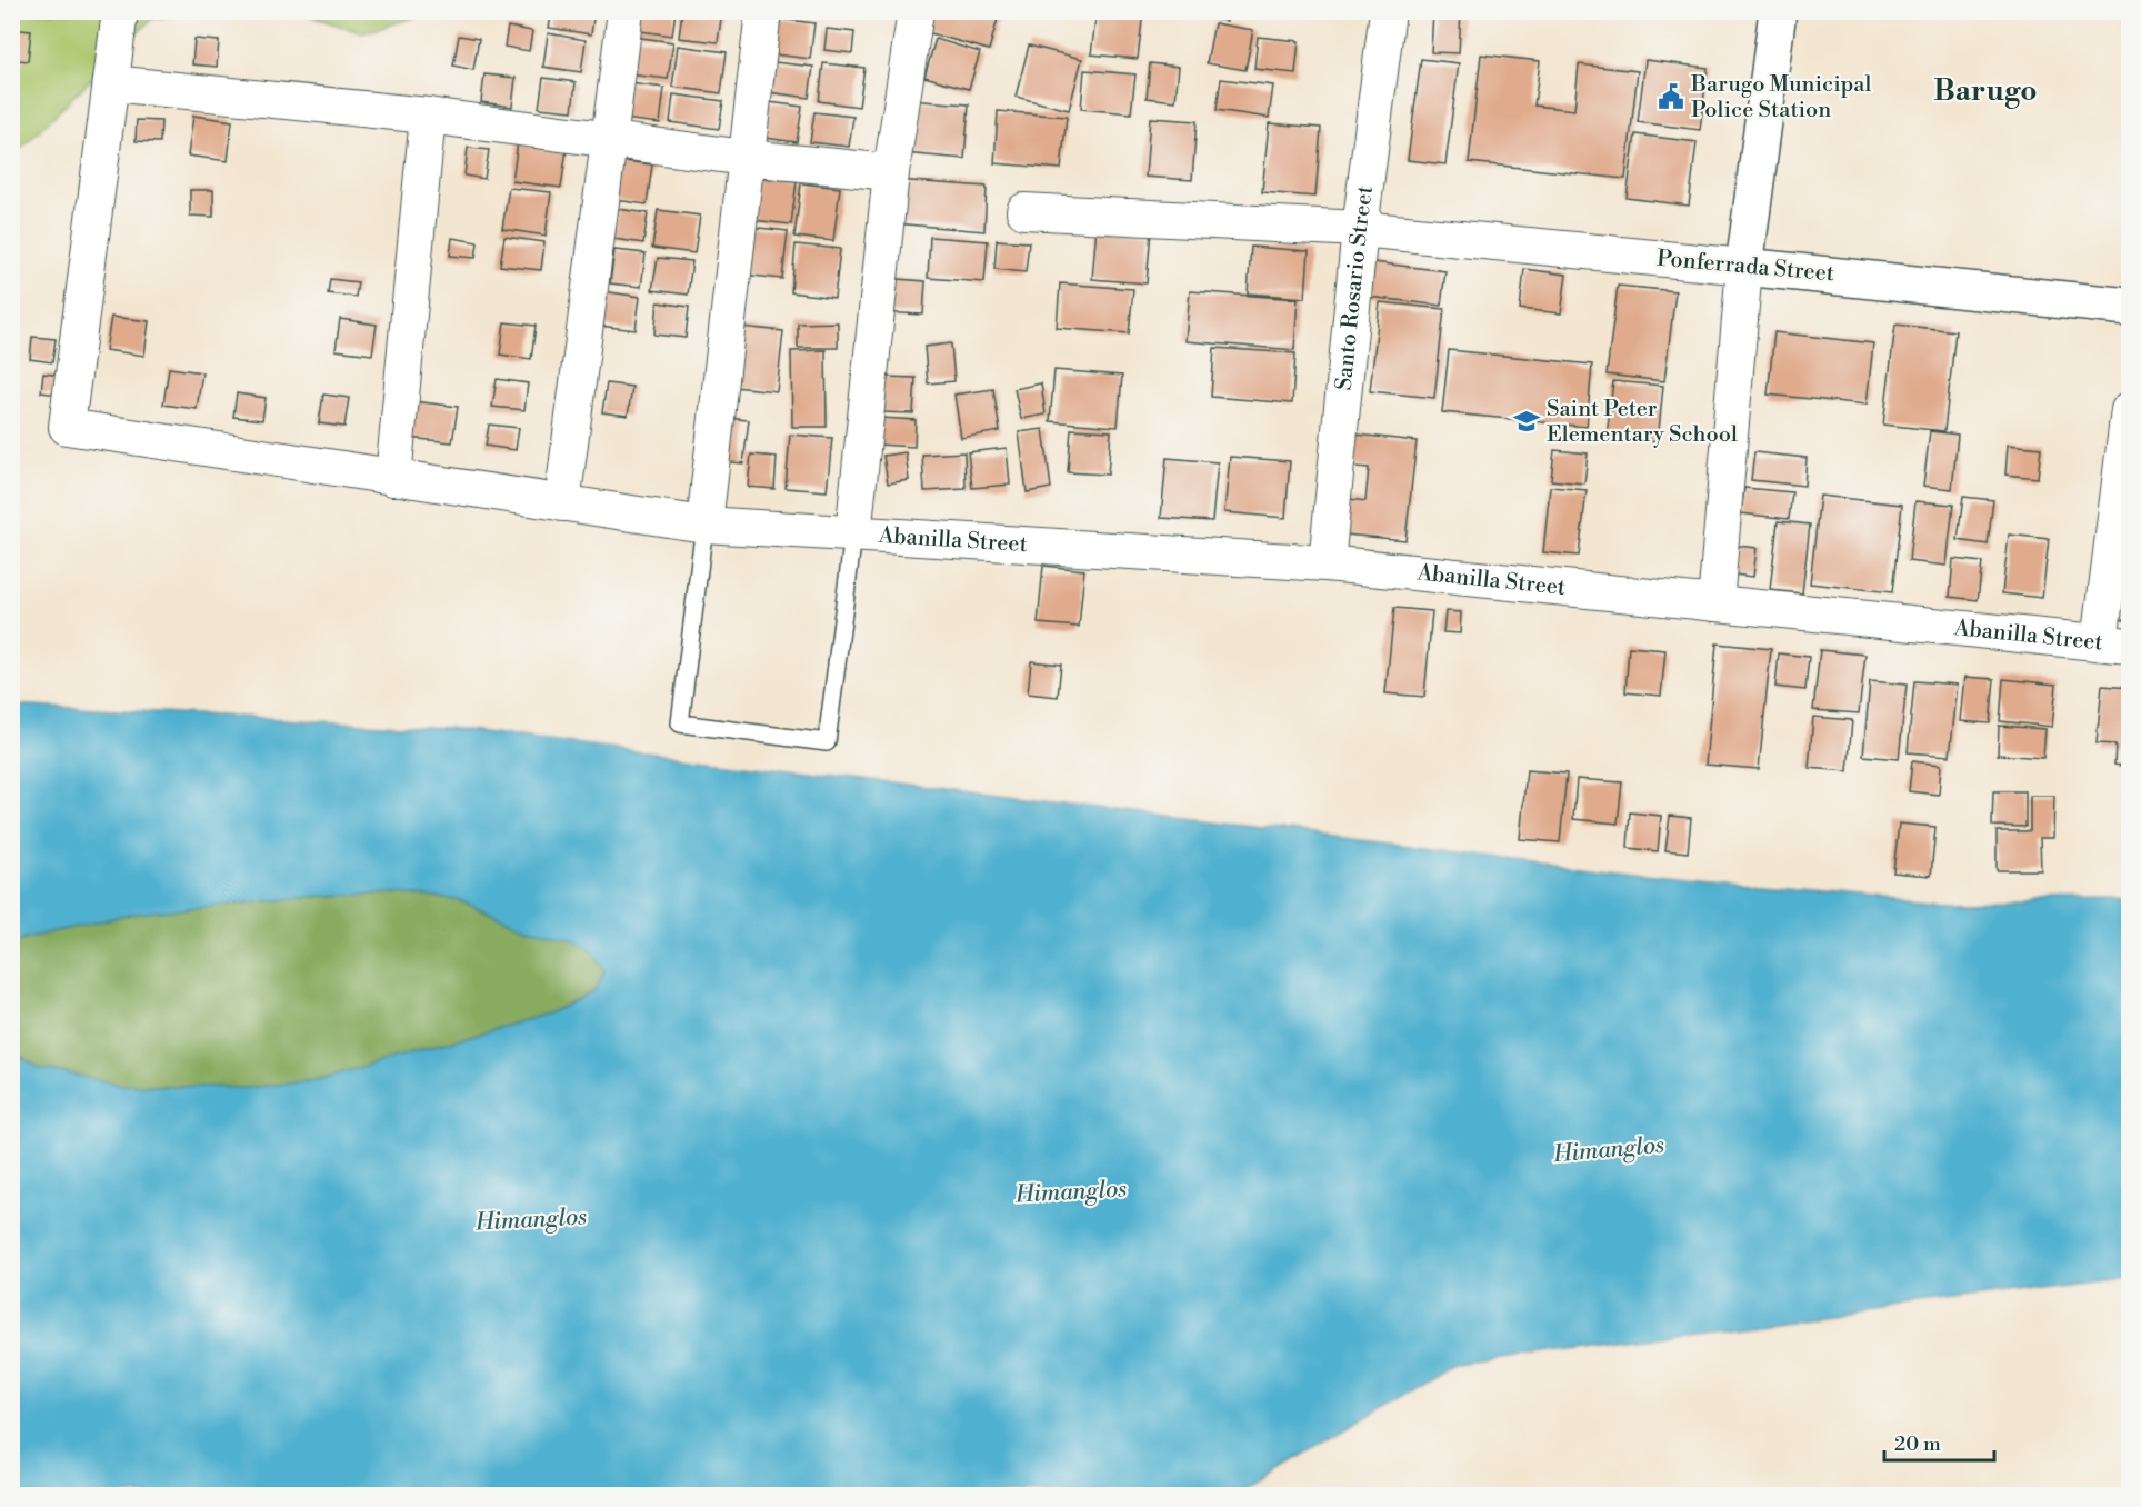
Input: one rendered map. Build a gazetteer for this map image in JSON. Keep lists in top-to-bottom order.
{
  "streets": {
    "street": ["Ponferrada Street", "Santo Rosario Street", "Abanilla Street"]
  },
  "crossings": [
    ["Ponferrada Street", "Santo Rosario Street"],
    ["Santo Rosario Street", "Abanilla Street"]
  ],
  "districts": ["Barugo"],
  "water": ["Himanglos"],
  "places": {
    "public building": ["Barugo Municipal Police Station"],
    "school or university": ["Saint Peter Elementary School"]
  },
  "scale_bar": "20 m"
}
